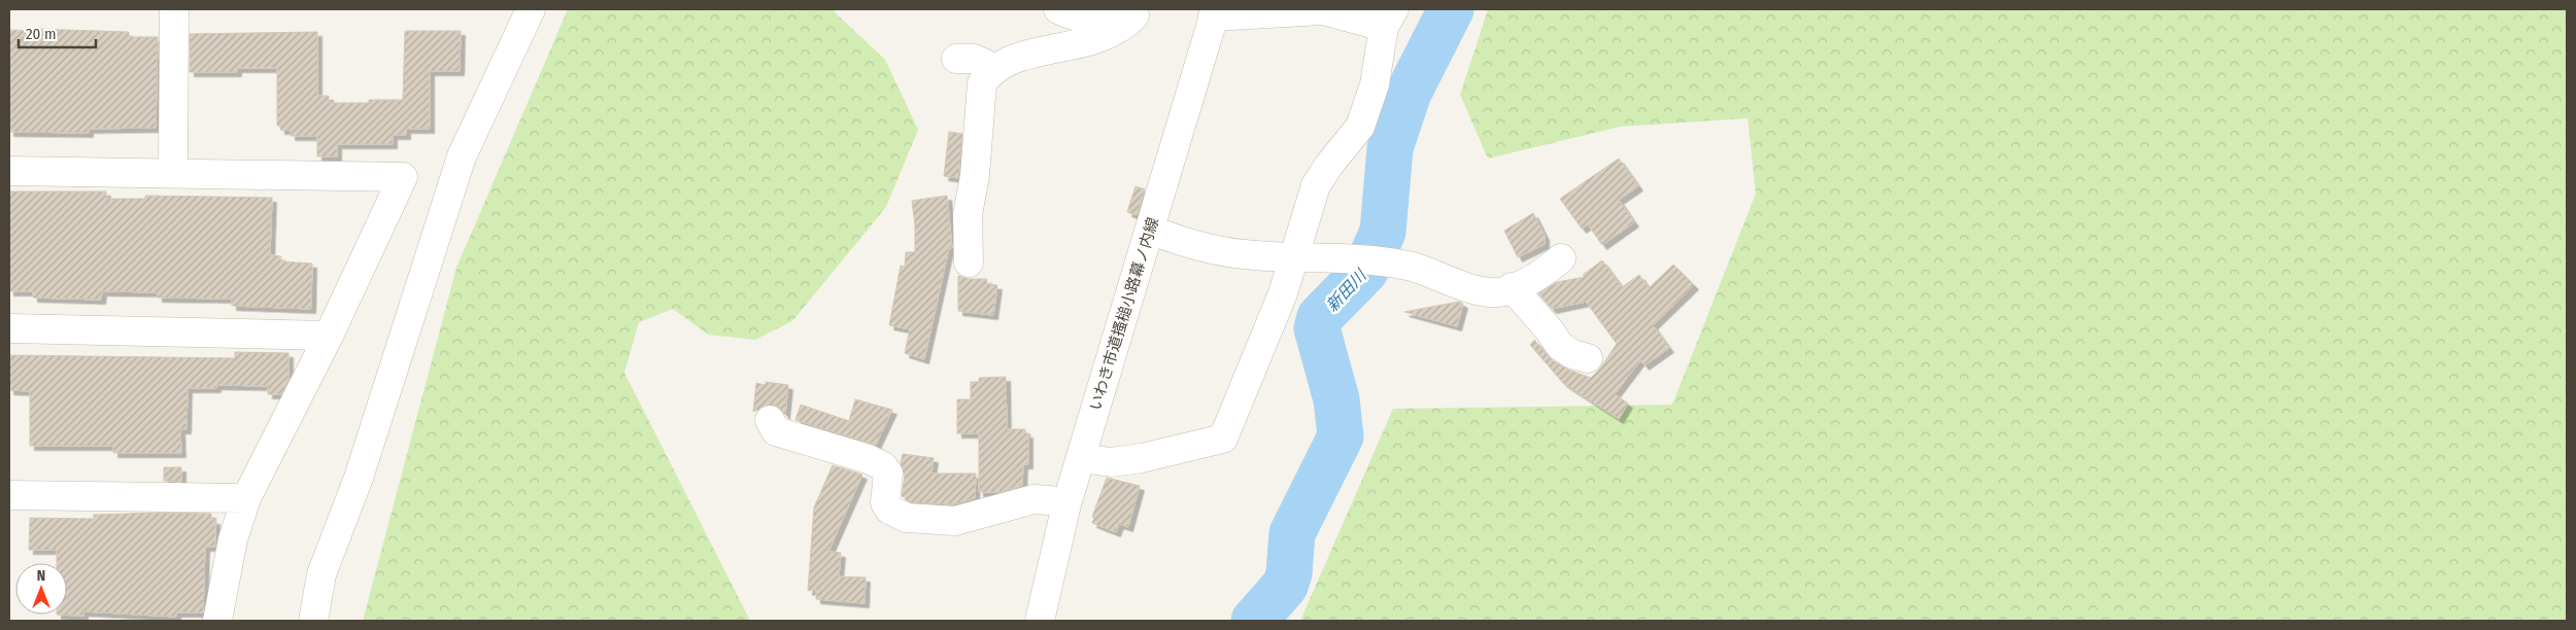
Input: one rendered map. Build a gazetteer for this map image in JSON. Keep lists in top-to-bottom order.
{
  "streets": {
    "street": ["いわき市道搔槌小路幕ノ内線"]
  },
  "water": ["新田川"],
  "scale_bar": "20 m",
  "north": "top"
}
